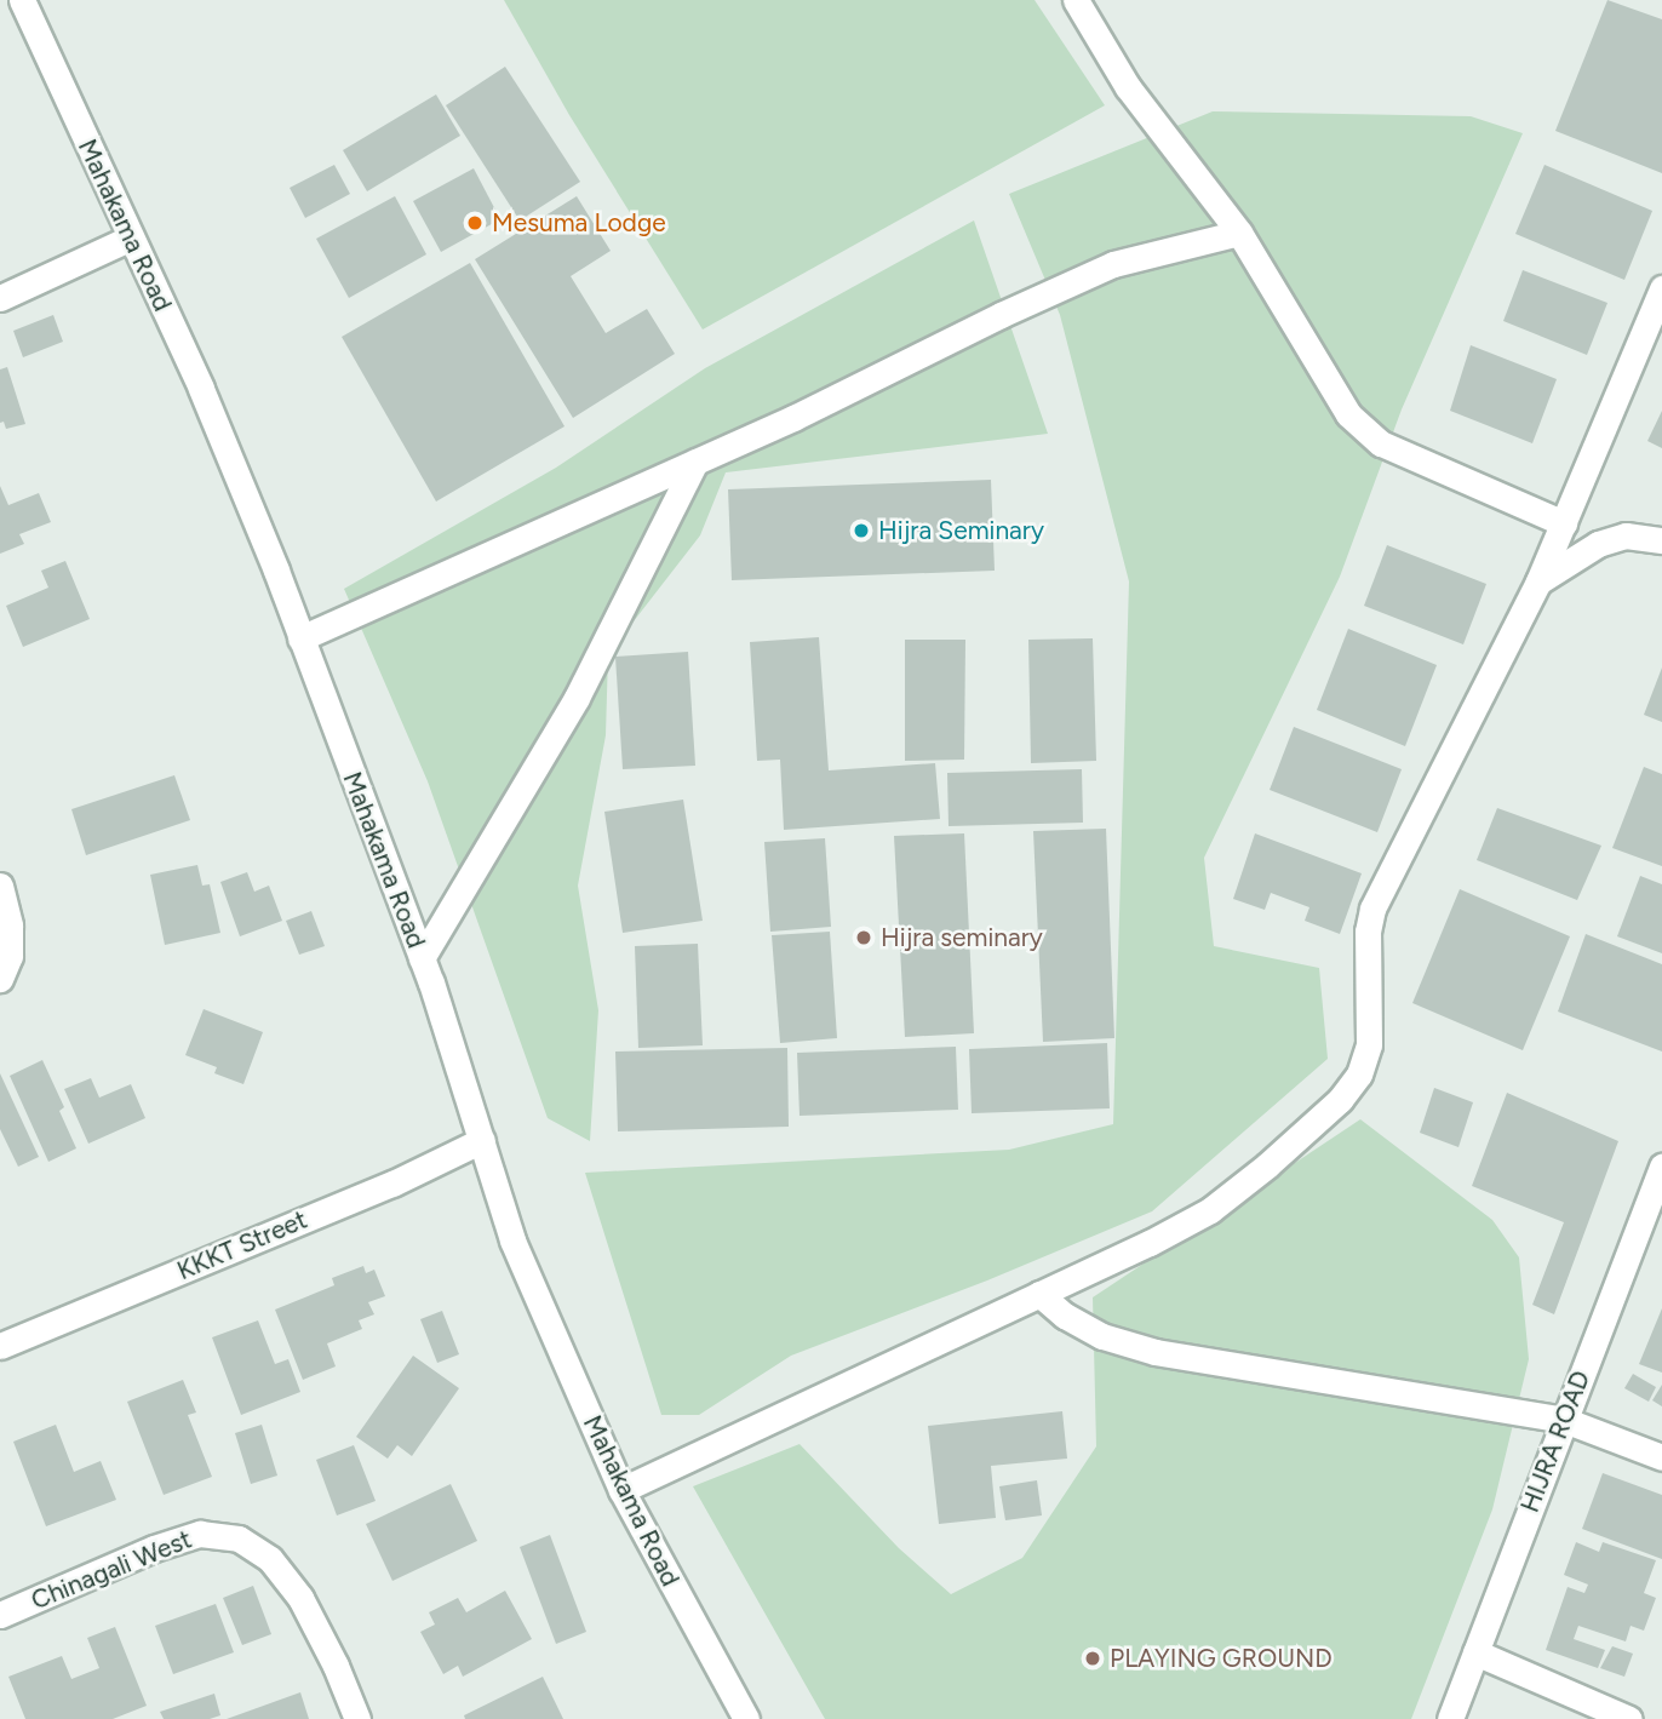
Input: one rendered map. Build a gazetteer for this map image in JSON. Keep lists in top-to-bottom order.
{
  "streets": {
    "street": [
      "Mahakama Road",
      "KKKT Street",
      "HIJRA ROAD",
      "Chinagali West"
    ]
  },
  "crossings": [
    ["Mahakama Road", "KKKT Street"]
  ],
  "places": [
    "Mesuma Lodge",
    "Hijra Seminary",
    "Hijra seminary",
    "PLAYING GROUND"
  ]
}
